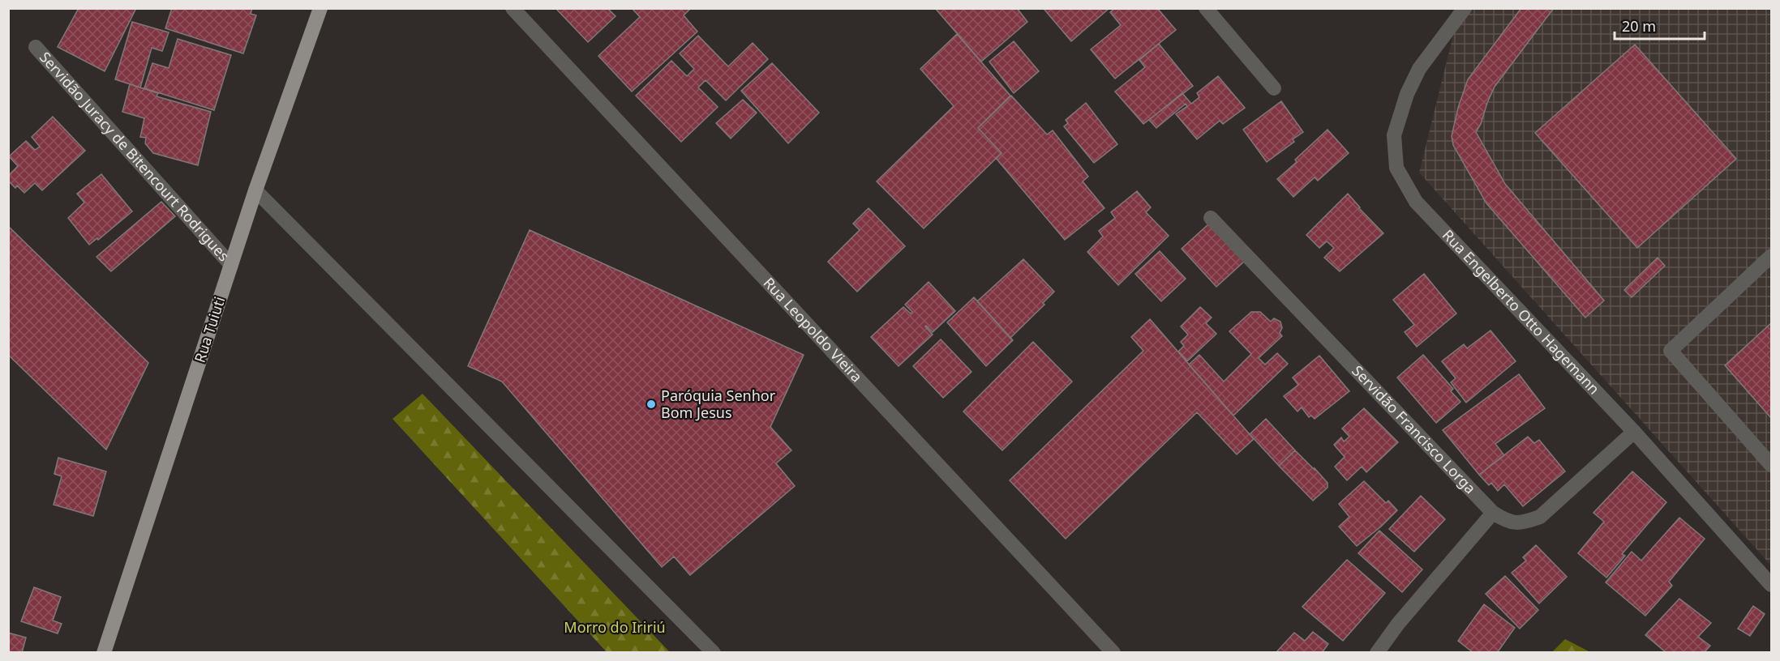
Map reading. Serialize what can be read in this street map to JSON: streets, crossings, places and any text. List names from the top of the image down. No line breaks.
{"streets":{"main road":["Rua Tuiuti"],"street":["Servidão Juracy de Bitencourt Rodrigues","Rua Engelberto Otto Hagemann","Rua Leopoldo Vieira","Servidão Francisco Lorga"]},"crossings":[["Servidão Juracy de Bitencourt Rodrigues","Rua Tuiuti"],["Rua Engelberto Otto Hagemann","Servidão Francisco Lorga"]],"parks":["Morro do Iririú"],"places":["Paróquia Senhor Bom Jesus"],"scale_bar":"20 m"}
